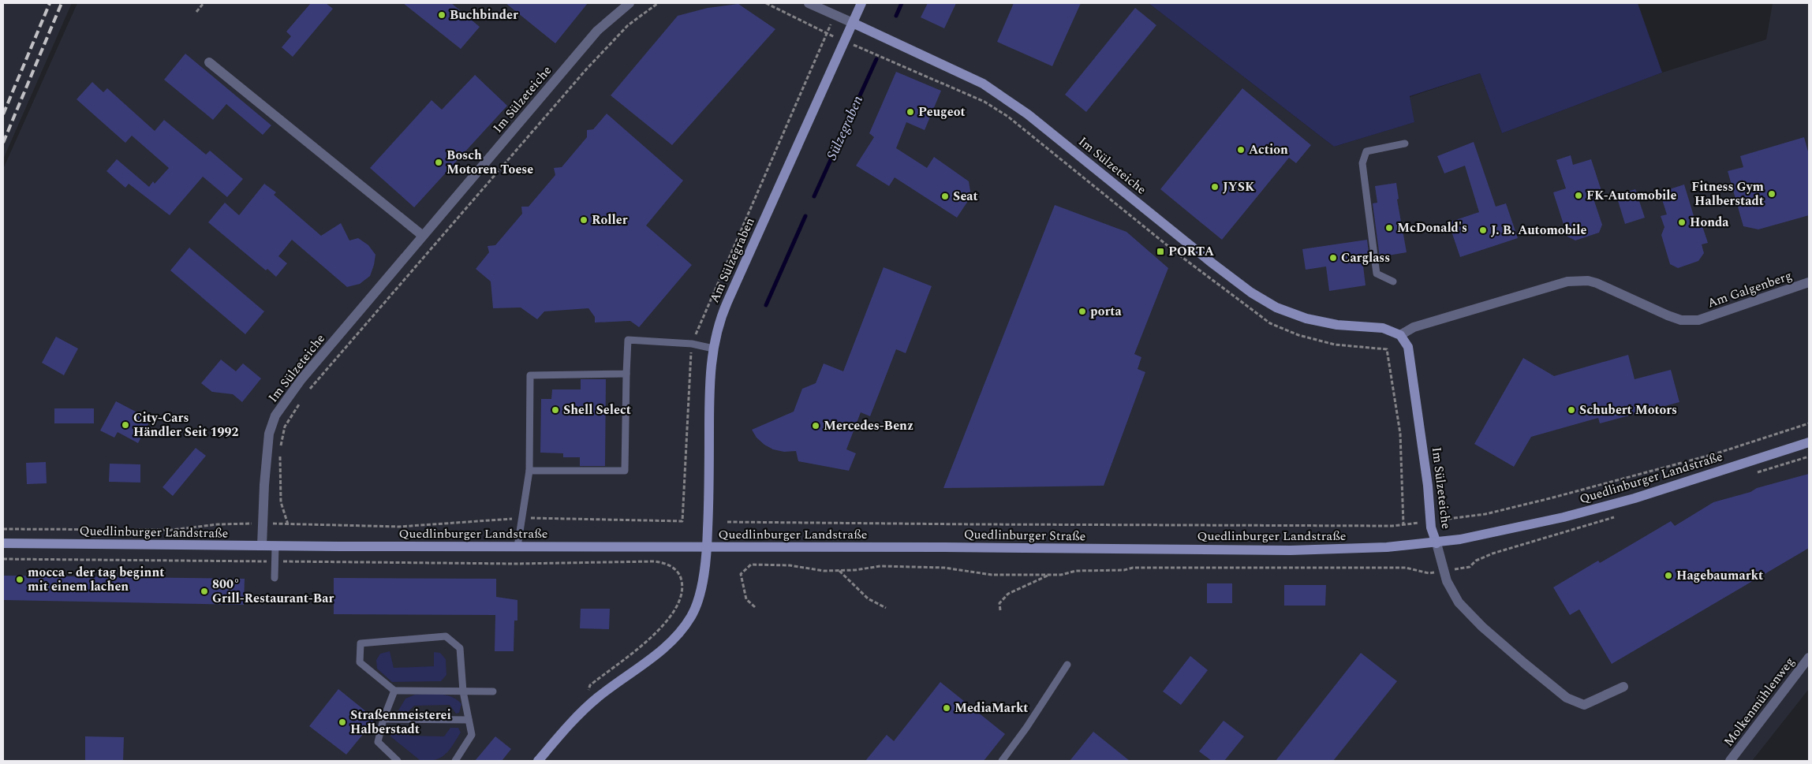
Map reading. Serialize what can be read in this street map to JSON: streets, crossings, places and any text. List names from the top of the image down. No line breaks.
{"streets":{"main road":["Im Sülzeteiche","Am Sülzegraben","Quedlinburger Landstraße","Quedlinburger Straße"],"street":["Am Galgenberg","Molkenmühlenweg"]},"crossings":[["Im Sülzeteiche","Am Sülzegraben"],["Im Sülzeteiche","Am Galgenberg"],["Im Sülzeteiche","Quedlinburger Landstraße"],["Am Sülzegraben","Quedlinburger Landstraße"],["Quedlinburger Landstraße","Quedlinburger Straße"]],"water":["Sülzegraben"],"places":{"other":["Buchbinder","Peugeot","Action","Bosch Motoren Toese","JYSK","Fitness Gym Halberstadt","FK-Automobile","Seat","Roller","Honda","McDonald's","J. B. Automobile","Carglass","porta","Shell Select","Schubert Motors","City-Cars Händler Seit 1992","Mercedes-Benz","Hagebaumarkt","mocca - der tag beginnt mit einem lachen","800° Grill-Restaurant-Bar","MediaMarkt","Straßenmeisterei Halberstadt"],"transit":["PORTA"]}}
